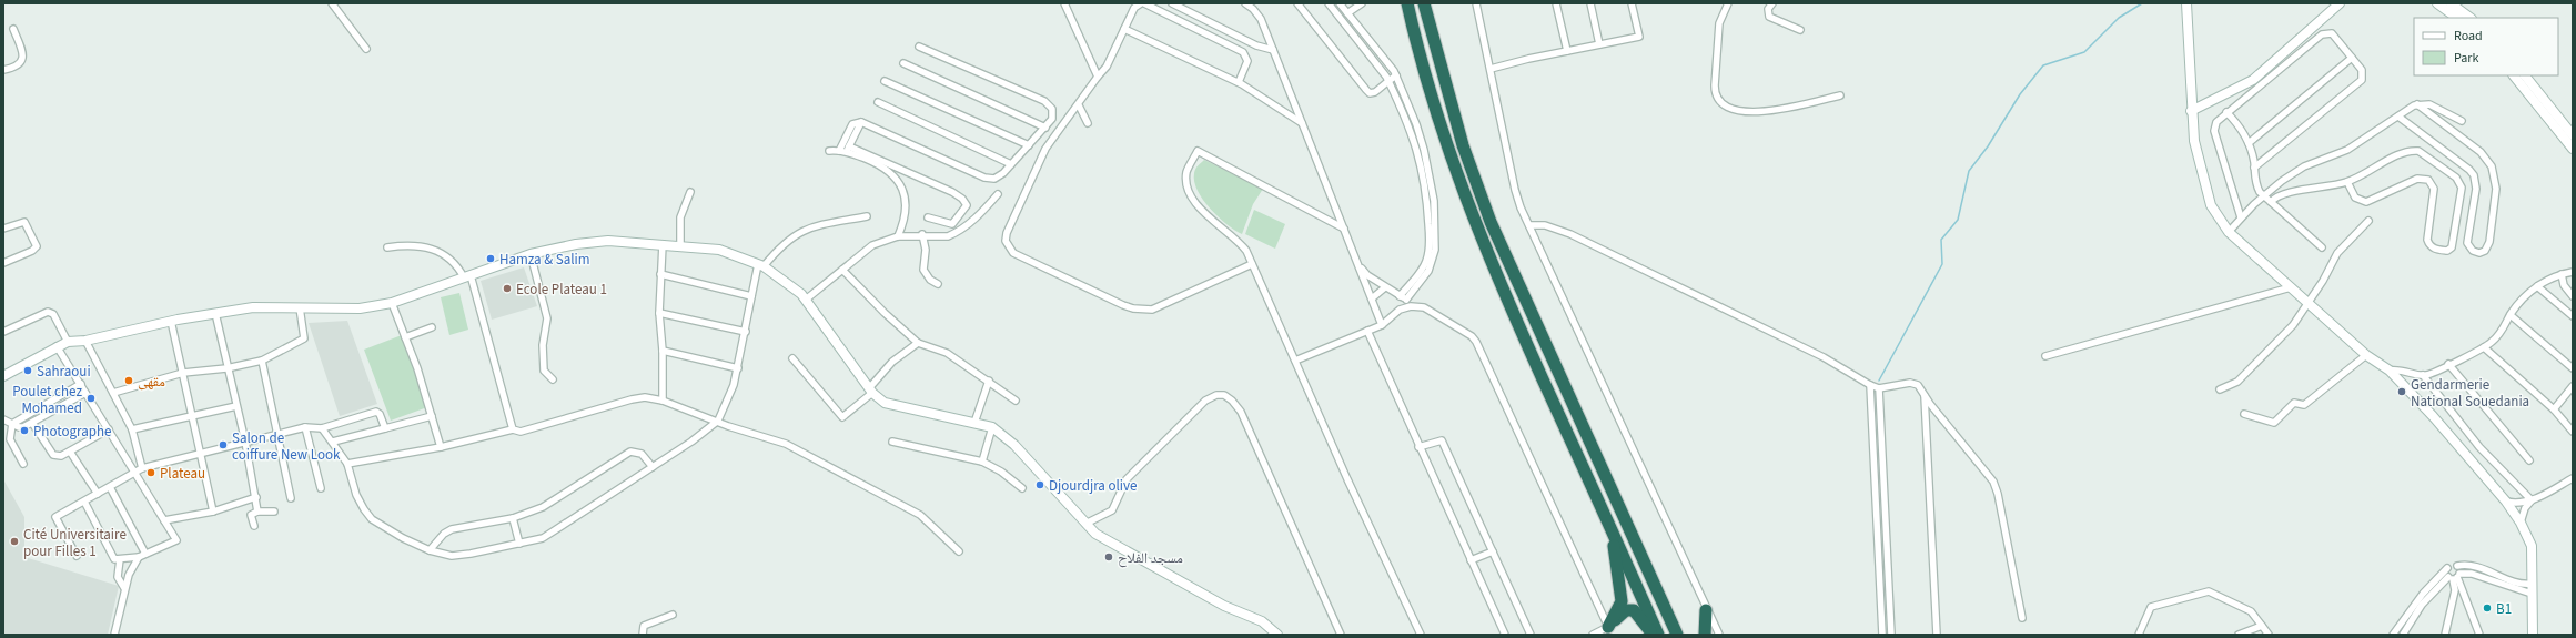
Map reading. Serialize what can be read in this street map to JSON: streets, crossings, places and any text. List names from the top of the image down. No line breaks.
{"places":["Hamza & Salim","Ecole Plateau 1","Sahraoui","مقهى","Gendarmerie National Souedania","Poulet chez Mohamed","Photographe","Salon de coiffure New Look","Plateau","Djourdjra olive","Cité Universitaire pour Filles 1","مسجد الفلاح","B1"],"legend":["Road","Park"]}
